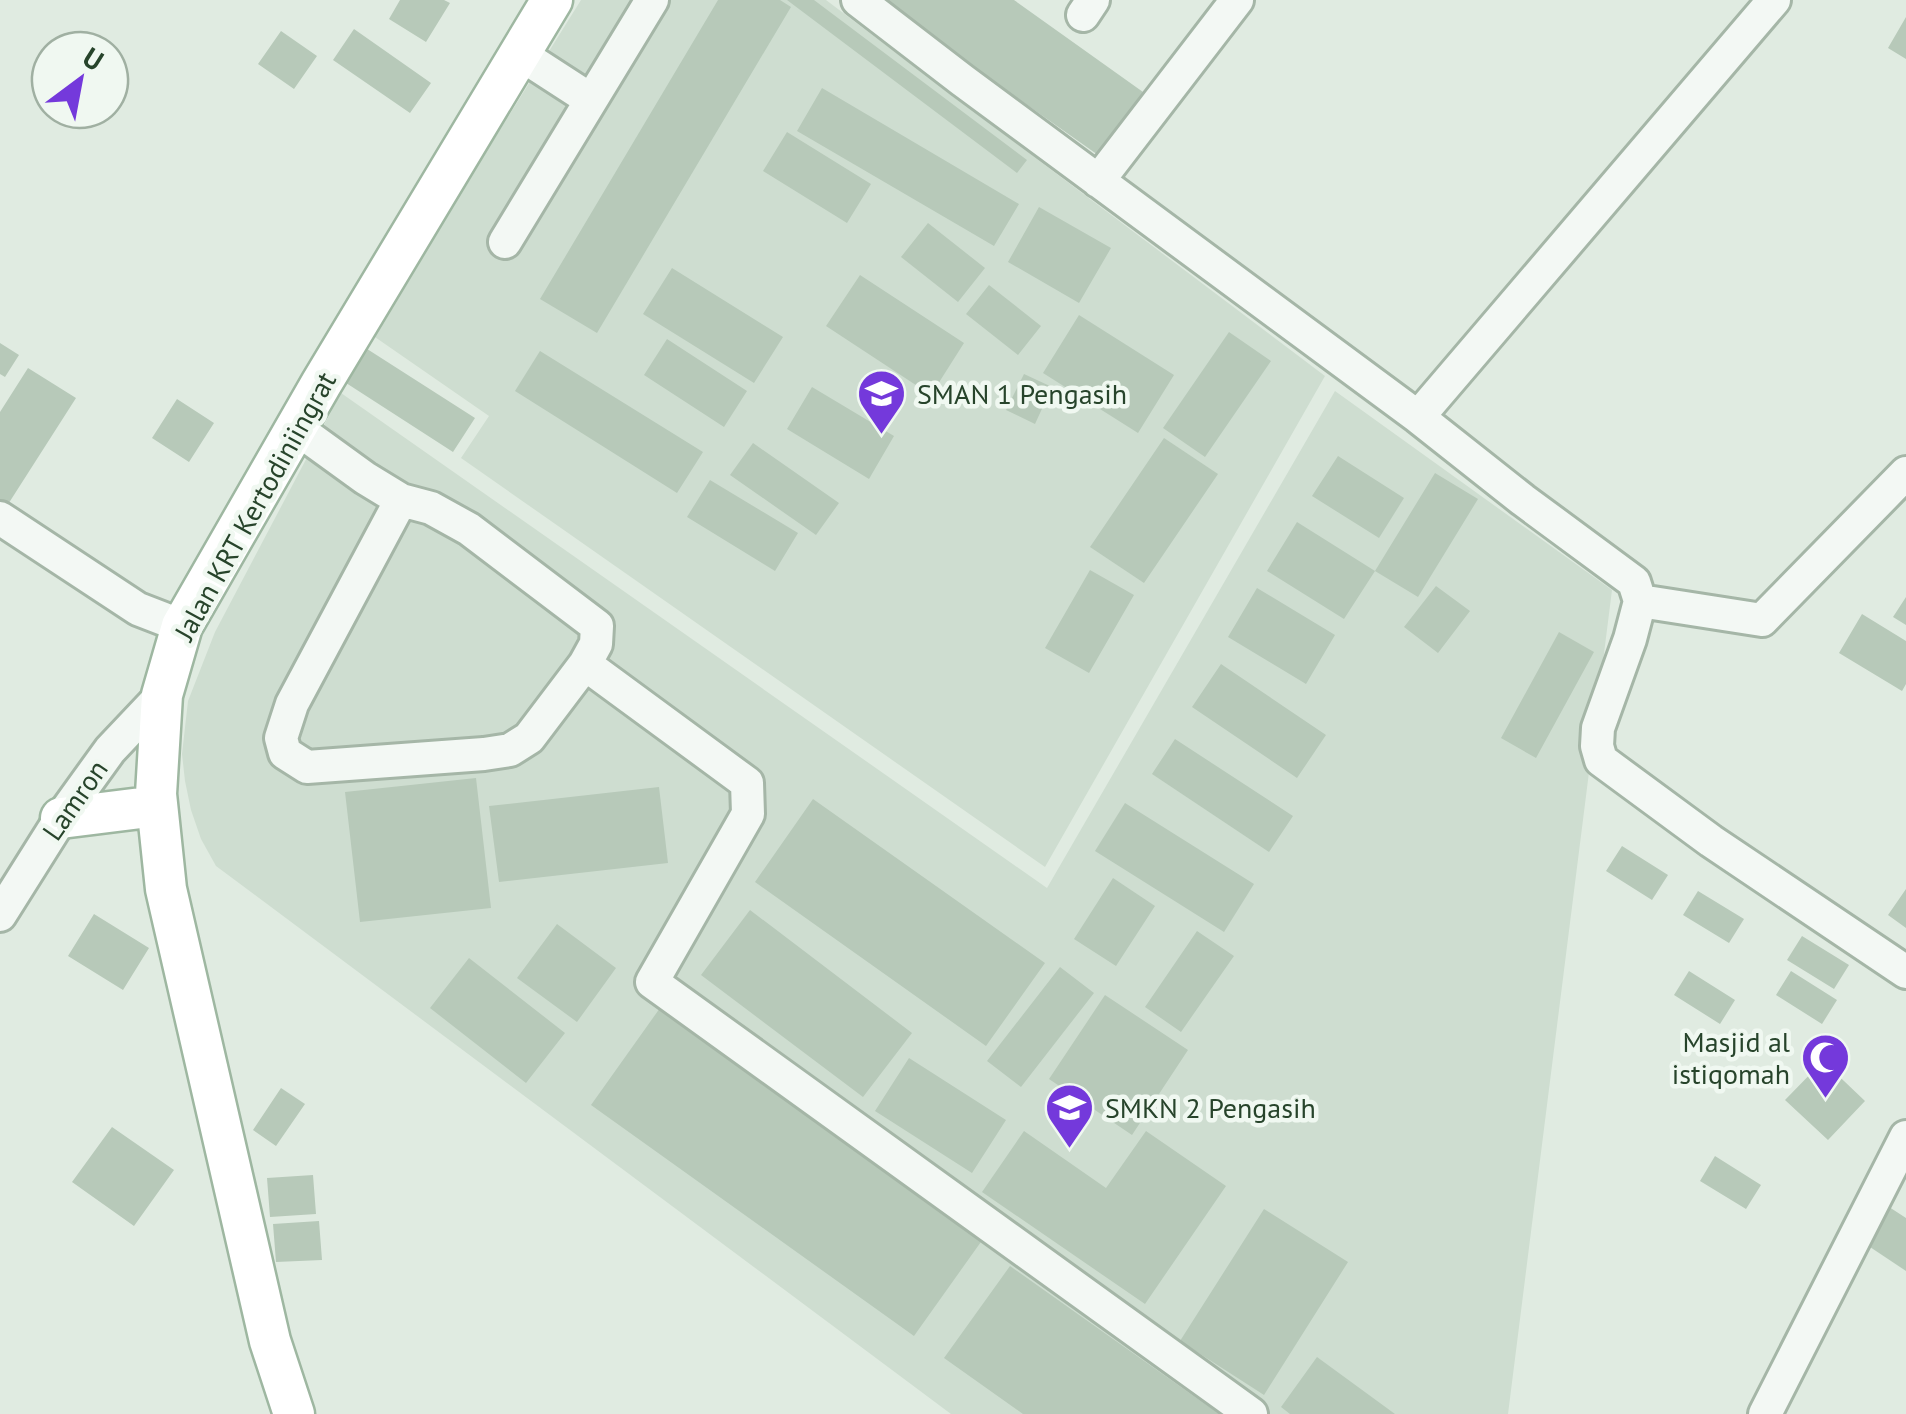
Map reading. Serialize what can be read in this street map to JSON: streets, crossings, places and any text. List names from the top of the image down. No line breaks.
{"streets":{"main road":["Jalan KRT Kertodiniingrat"],"street":["Lamron"]},"crossings":[["Jalan KRT Kertodiniingrat","Lamron"]],"places":{"school or university":["SMAN 1 Pengasih","SMKN 2 Pengasih"],"mosque":["Masjid al istiqomah"]},"north":"top right"}
